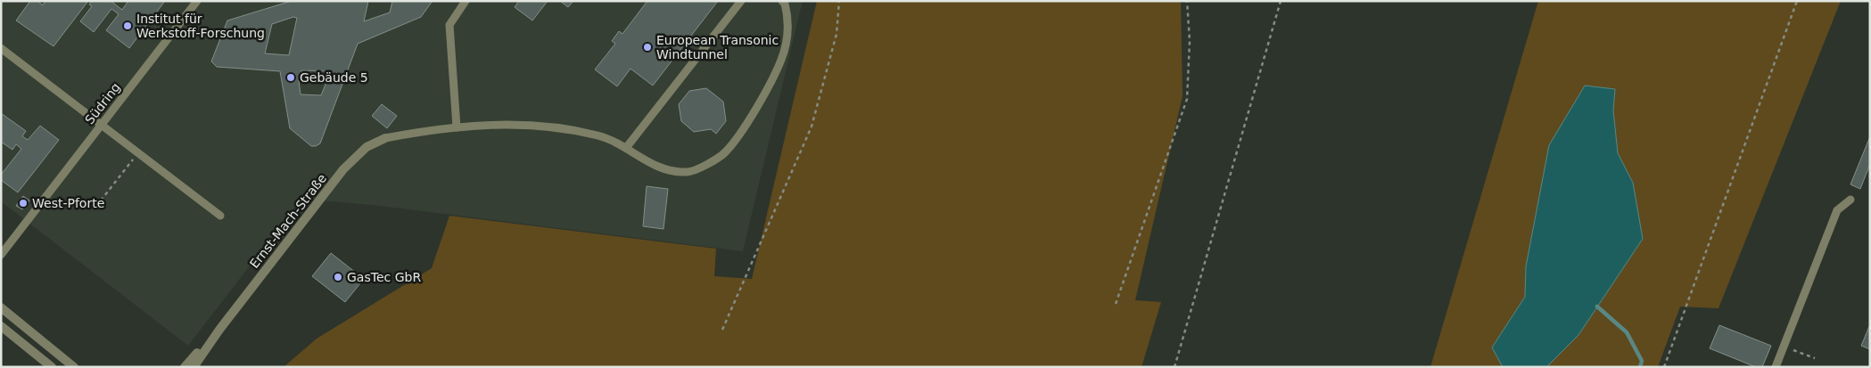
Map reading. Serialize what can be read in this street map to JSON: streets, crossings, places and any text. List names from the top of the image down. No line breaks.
{"streets":{"street":["Ernst-Mach-Straße"],"lane":["Südring"]},"places":["Institut für Werkstoff-Forschung","European Transonic Windtunnel","Gebäude 5","West-Pforte","GasTec GbR"]}
